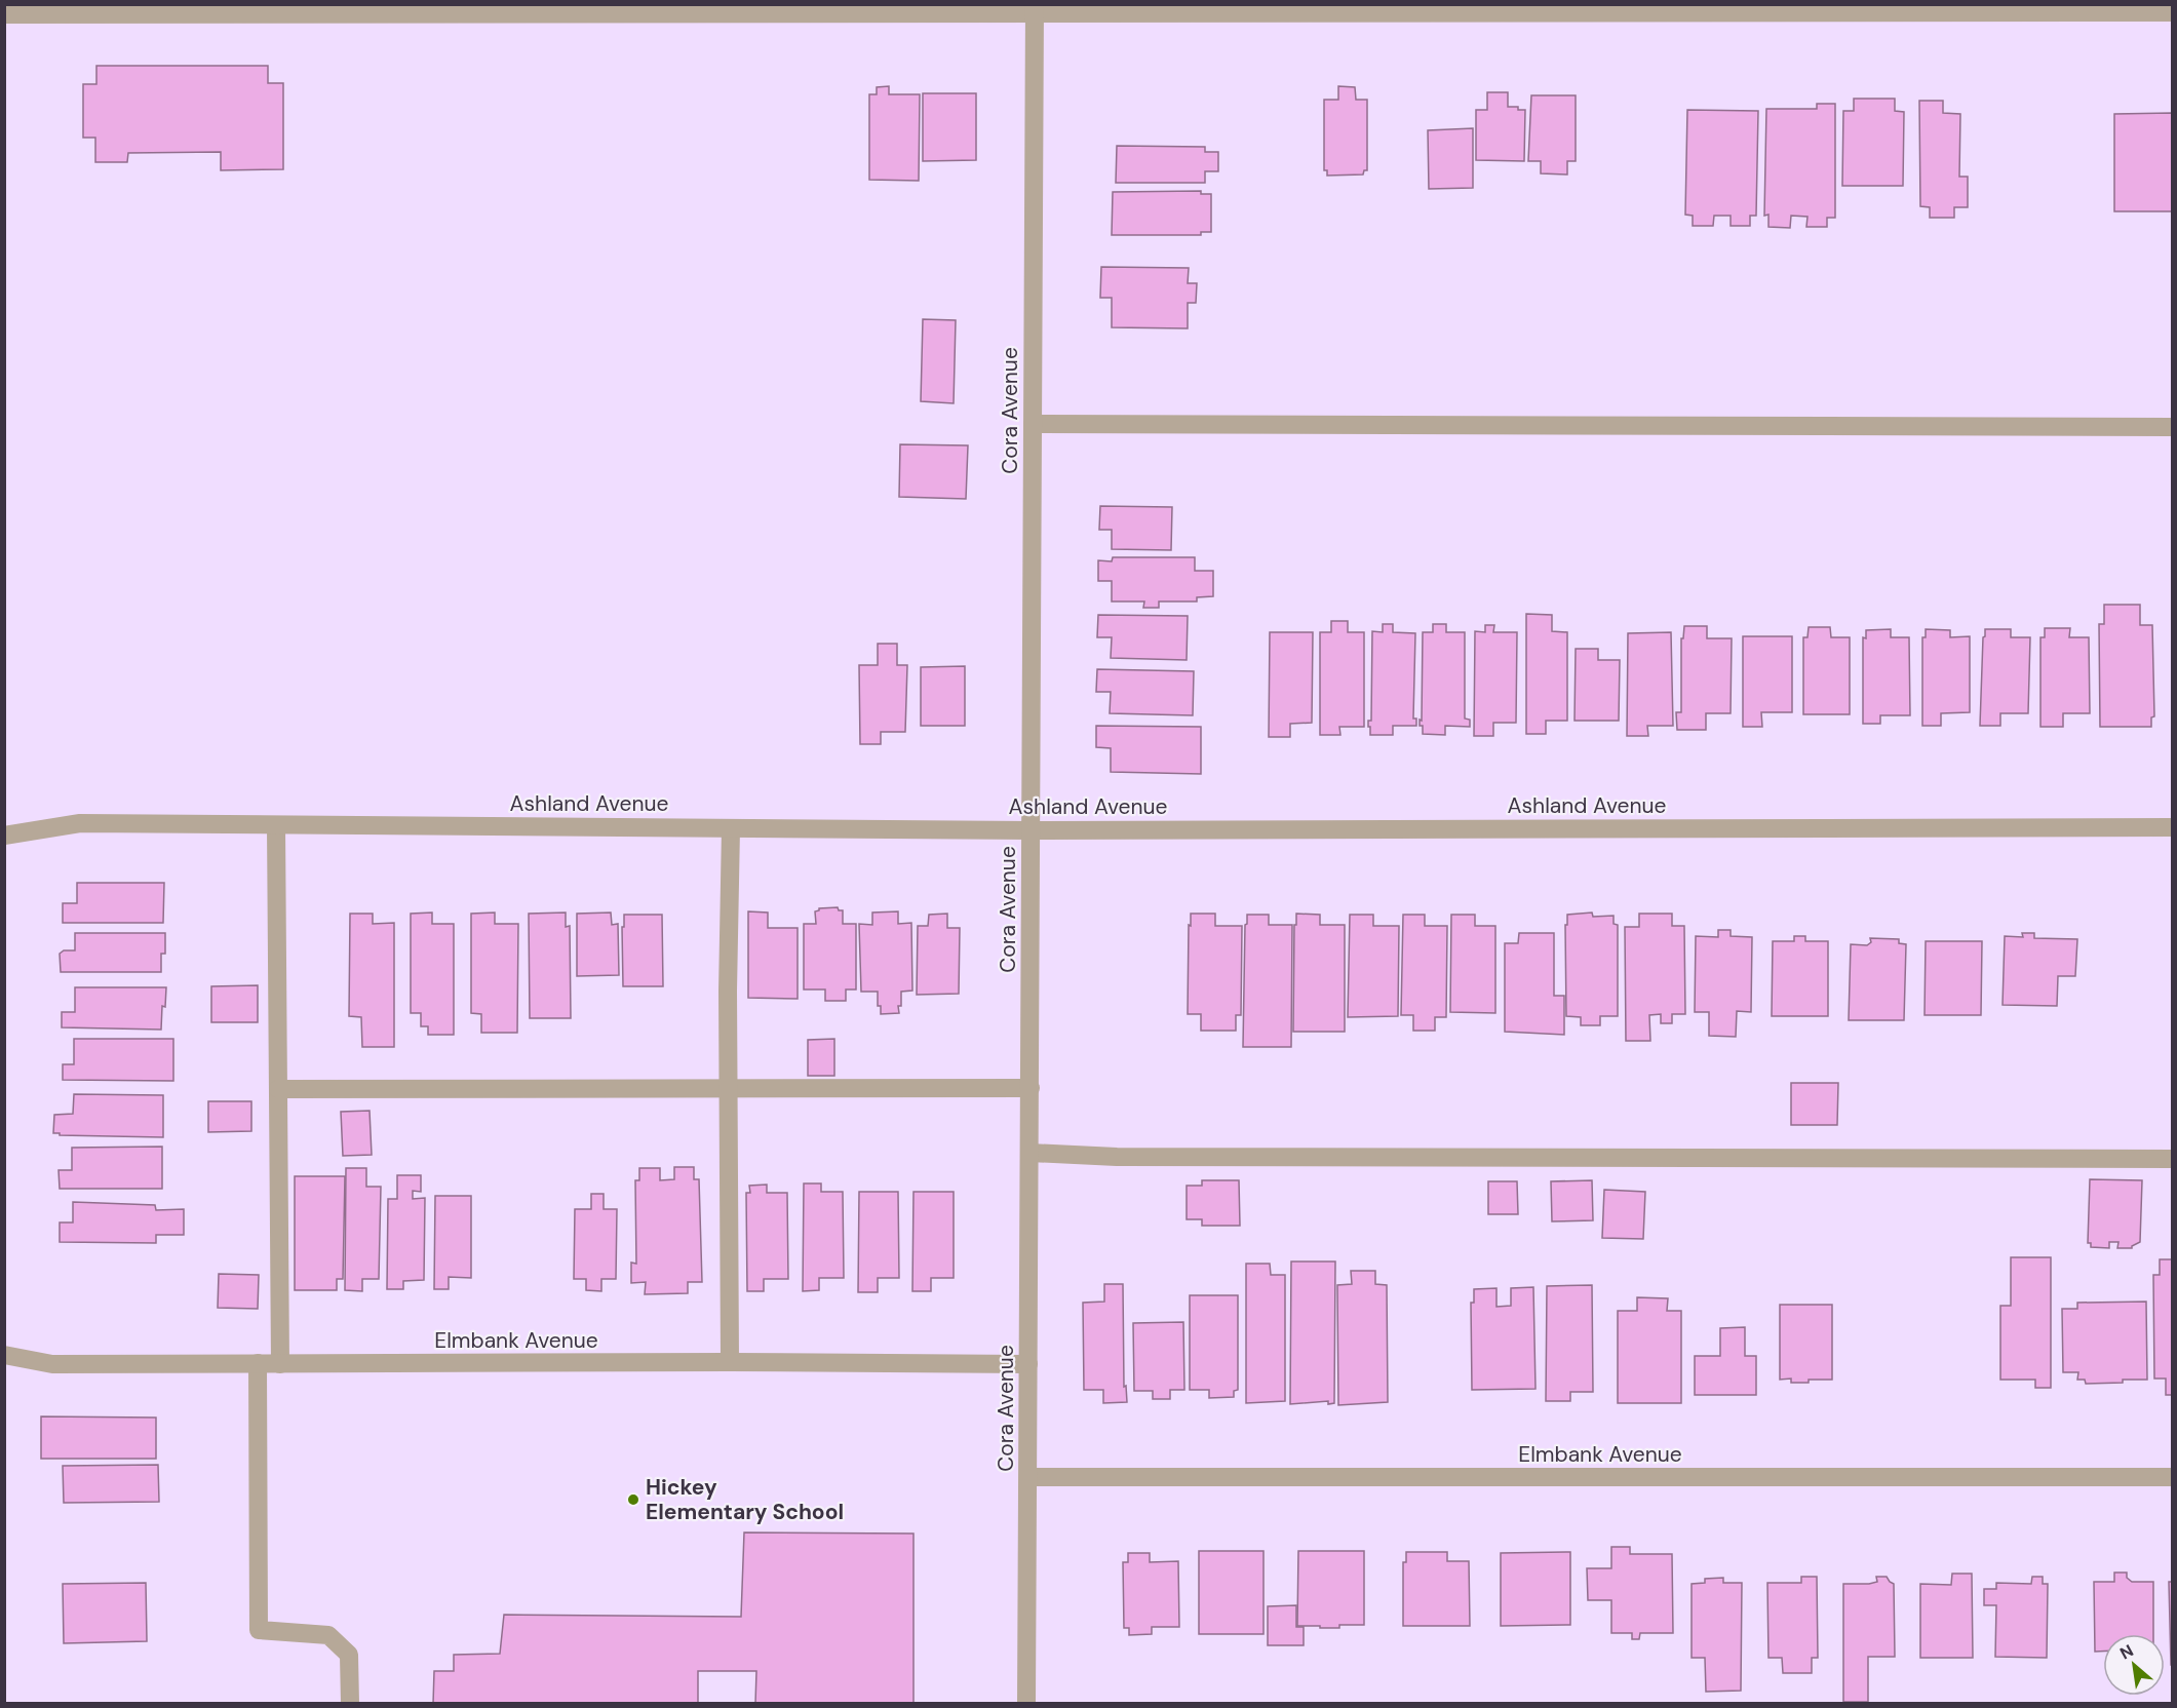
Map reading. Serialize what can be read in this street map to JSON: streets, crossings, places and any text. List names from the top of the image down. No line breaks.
{"streets":{"street":["Cora Avenue","Ashland Avenue","Elmbank Avenue"]},"crossings":[["Cora Avenue","Ashland Avenue"],["Cora Avenue","Elmbank Avenue"]],"places":["Hickey Elementary School"],"north":"top left"}
